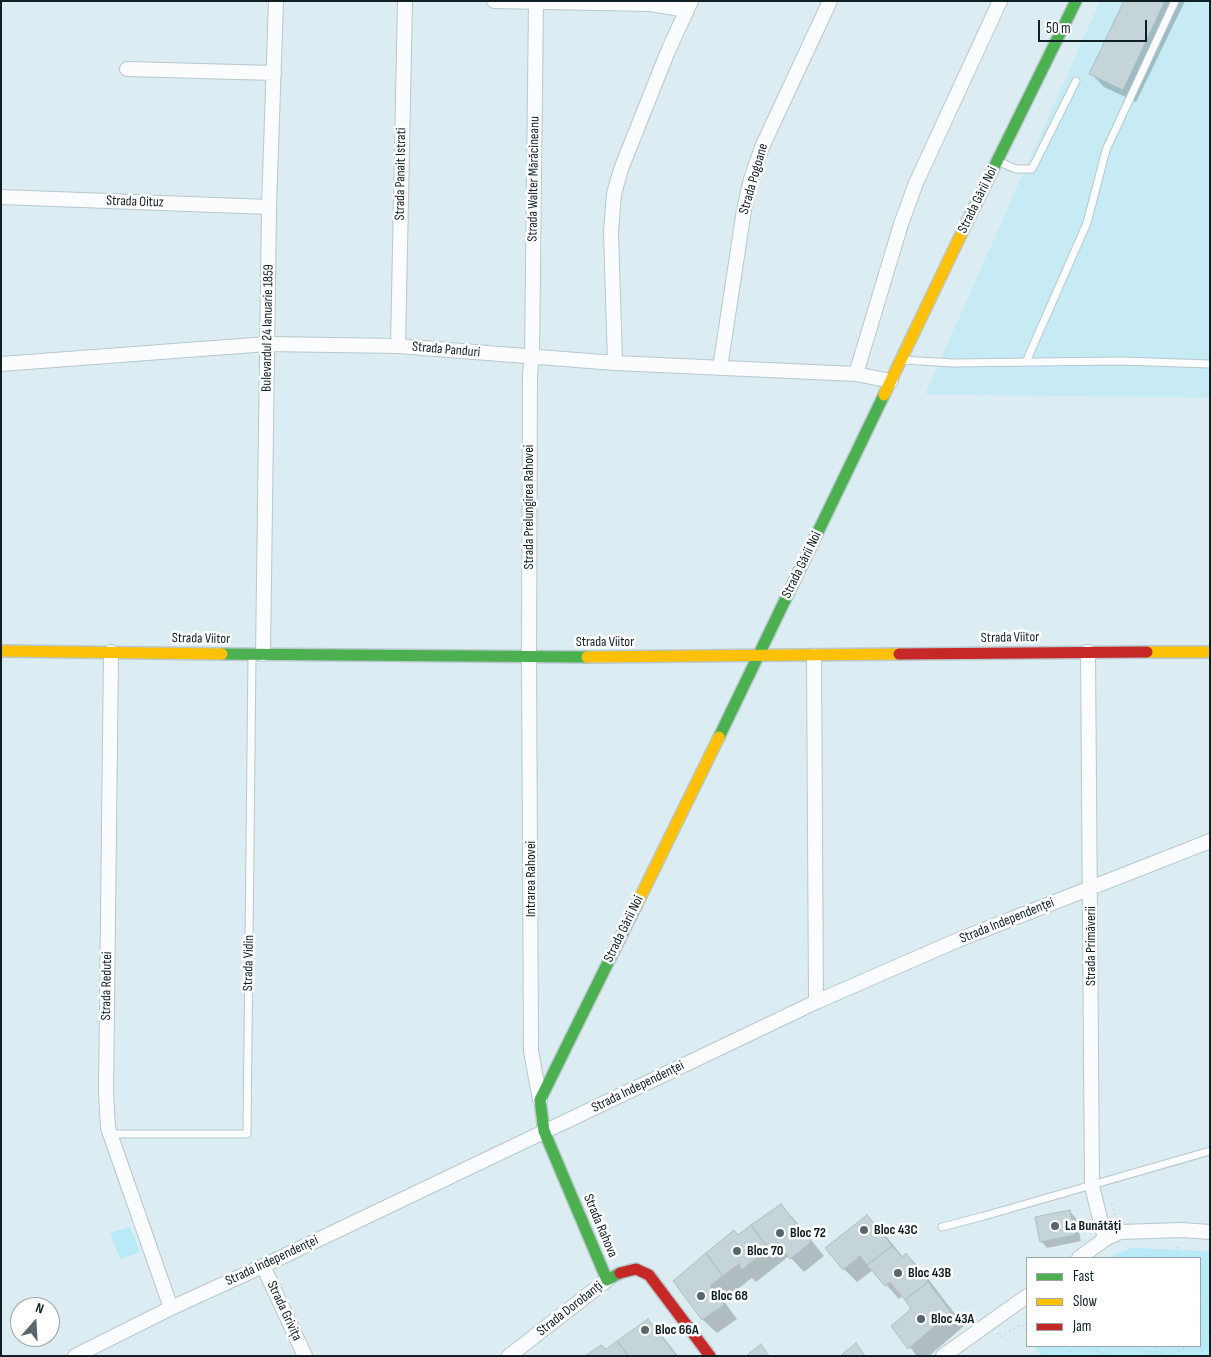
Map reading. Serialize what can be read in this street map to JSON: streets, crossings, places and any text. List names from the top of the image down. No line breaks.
{"streets":{"street":["Strada Panait Istrati","Strada Walter Mărăcineanu","Strada Pogoane","Strada Gării Noi","Strada Oituz","Bulevardul 24 Ianuarie 1859","Strada Panduri","Strada Prelungirea Rahovei","Strada Viitor","Intrarea Rahovei","Strada Independenței","Strada Primăverii","Strada Redutei","Strada Rahova","Strada Dorobanți","Strada Grivița"],"lane":["Strada Vidin"]},"crossings":[["Strada Panait Istrati","Strada Panduri"],["Strada Walter Mărăcineanu","Strada Panduri"],["Strada Walter Mărăcineanu","Strada Prelungirea Rahovei"],["Strada Pogoane","Strada Panduri"],["Strada Gării Noi","Strada Panduri"],["Strada Gării Noi","Strada Viitor"],["Strada Gării Noi","Intrarea Rahovei"],["Strada Oituz","Bulevardul 24 Ianuarie 1859"],["Bulevardul 24 Ianuarie 1859","Strada Panduri"],["Bulevardul 24 Ianuarie 1859","Strada Viitor"],["Bulevardul 24 Ianuarie 1859","Strada Vidin"],["Strada Panduri","Strada Prelungirea Rahovei"],["Strada Prelungirea Rahovei","Strada Viitor"],["Strada Prelungirea Rahovei","Intrarea Rahovei"],["Strada Viitor","Intrarea Rahovei"],["Strada Viitor","Strada Primăverii"],["Strada Viitor","Strada Vidin"],["Strada Viitor","Strada Redutei"],["Strada Independenței","Strada Primăverii"],["Strada Independenței","Strada Redutei"],["Strada Independenței","Strada Rahova"],["Strada Independenței","Strada Grivița"],["Strada Vidin","Strada Redutei"],["Strada Rahova","Strada Dorobanți"]],"places":["La Bunătăți","Bloc 43C","Bloc 72","Bloc 70","Bloc 43B","Bloc 68","Bloc 43A","Bloc 66A"],"legend":["Fast","Slow","Jam"],"scale_bar":"50 m","north":"top"}
